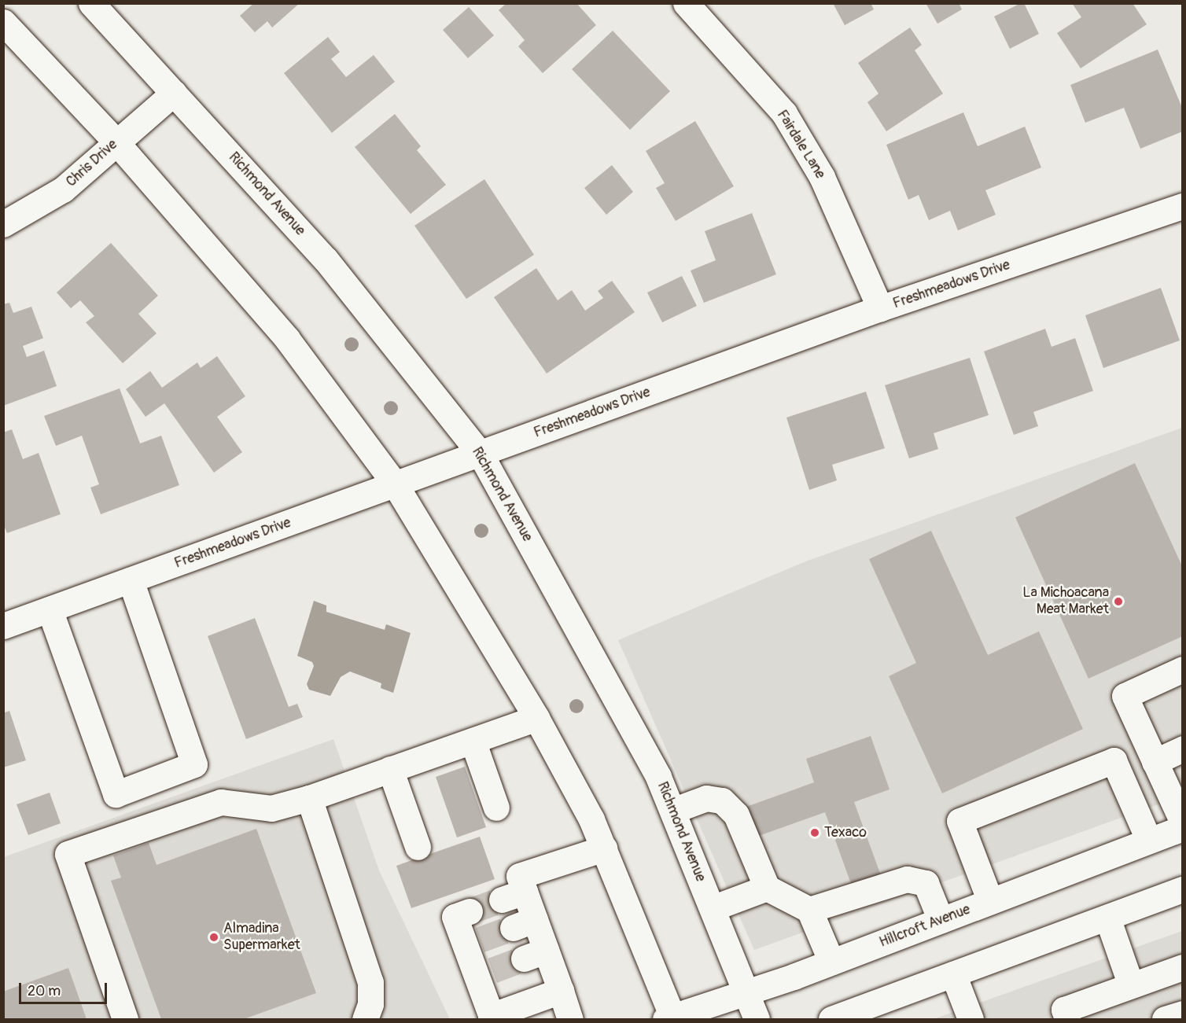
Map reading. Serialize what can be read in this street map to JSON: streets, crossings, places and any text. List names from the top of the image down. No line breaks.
{"streets":{"main road":["Fairdale Lane","Chris Drive","Richmond Avenue","Freshmeadows Drive","Hillcroft Avenue"]},"crossings":[["Fairdale Lane","Freshmeadows Drive"],["Chris Drive","Richmond Avenue"],["Richmond Avenue","Freshmeadows Drive"],["Richmond Avenue","Hillcroft Avenue"]],"places":["La Michoacana Meat Market","Texaco","Almadina Supermarket"],"scale_bar":"20 m"}
